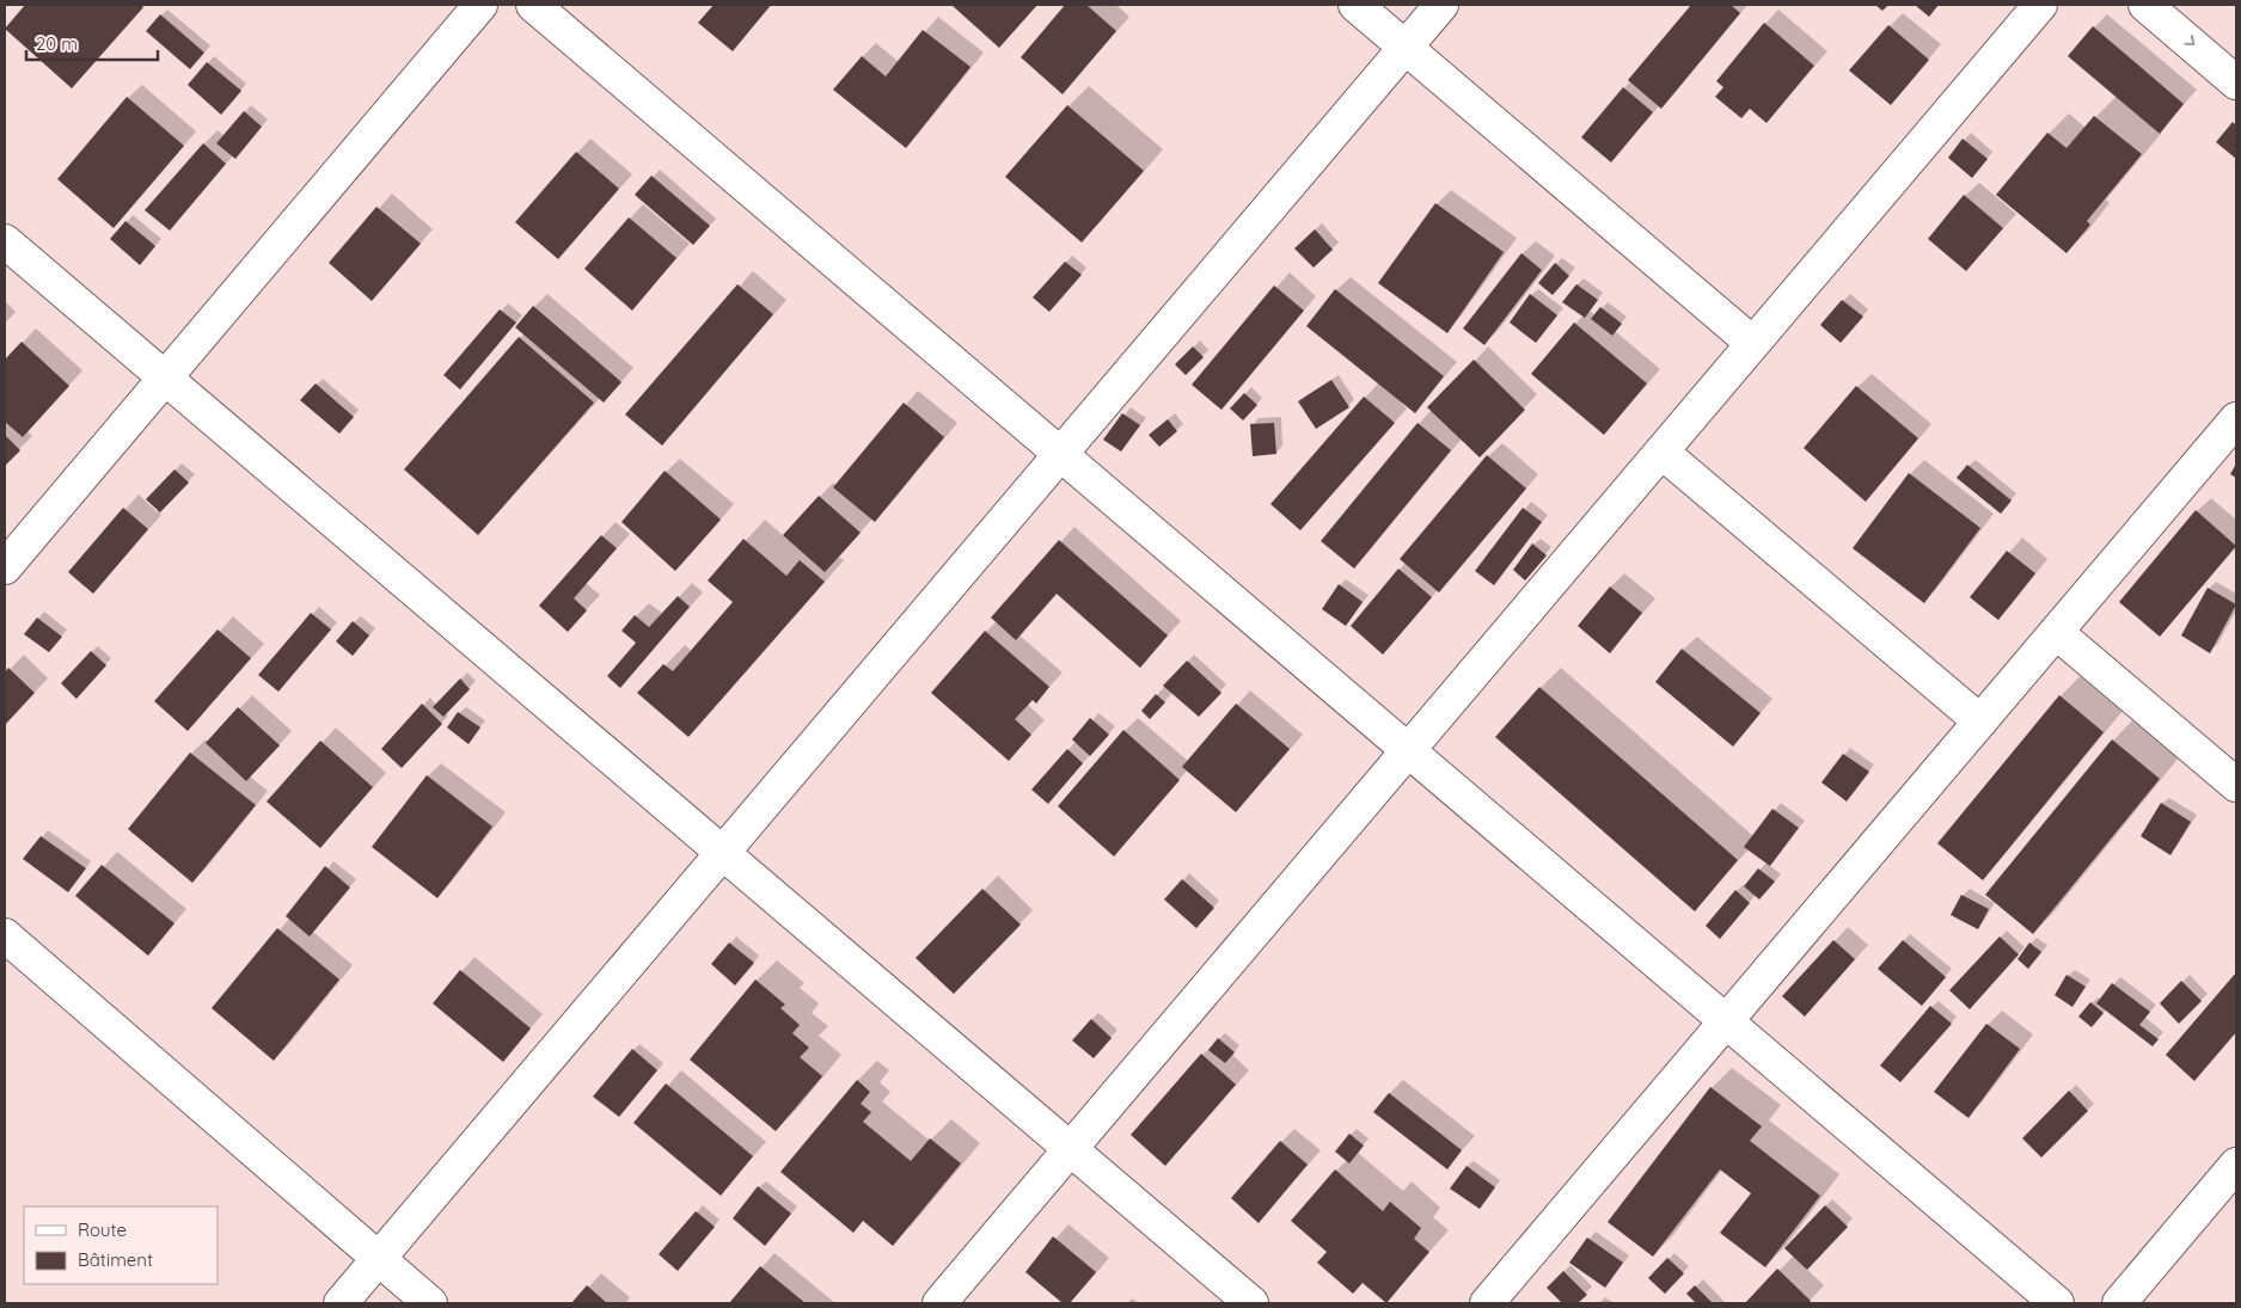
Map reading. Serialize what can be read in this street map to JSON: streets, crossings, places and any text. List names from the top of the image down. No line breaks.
{"legend":["Route","Bâtiment"],"scale_bar":"20 m"}
